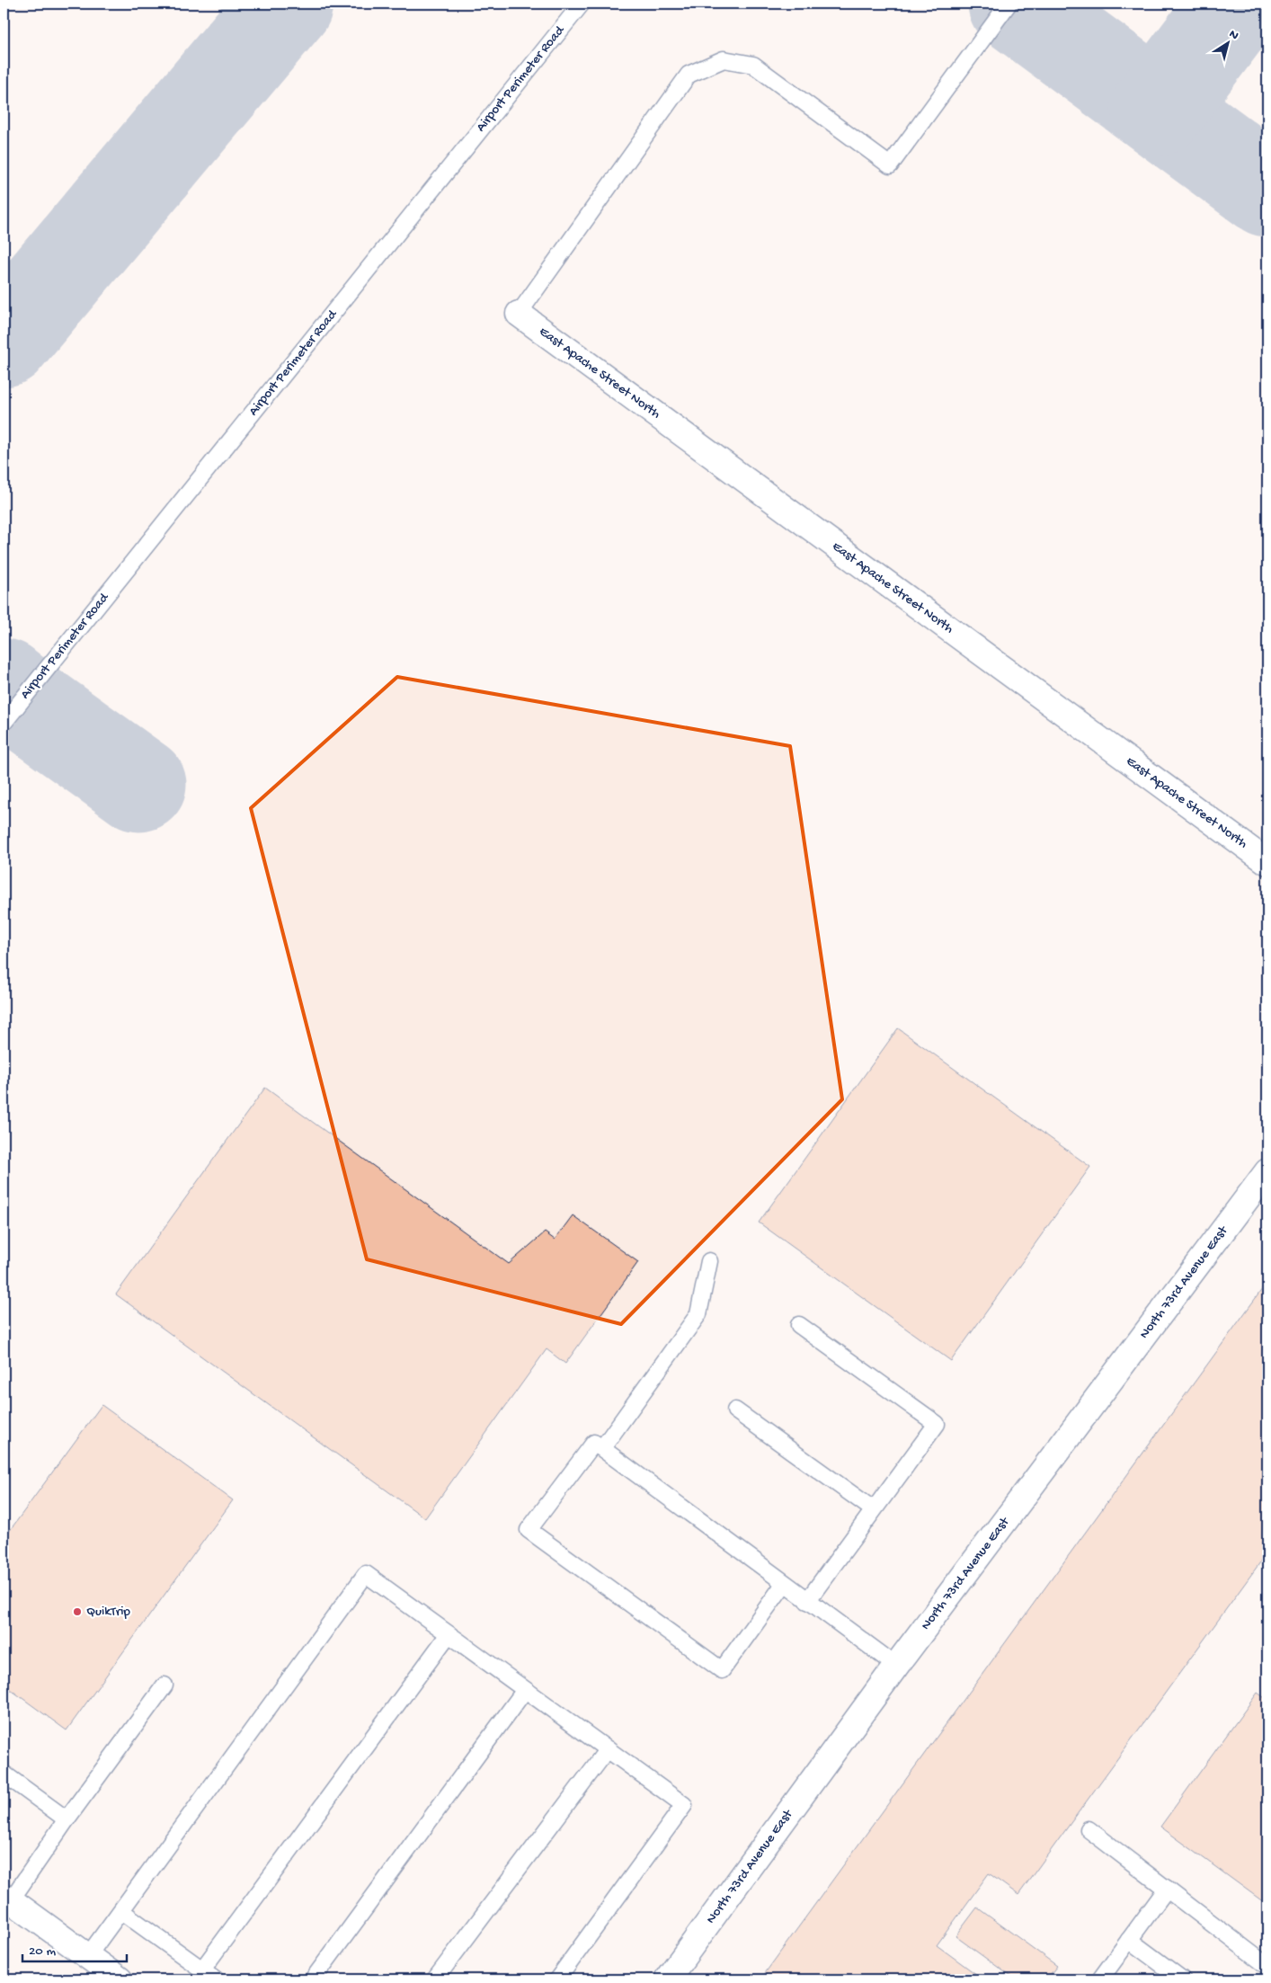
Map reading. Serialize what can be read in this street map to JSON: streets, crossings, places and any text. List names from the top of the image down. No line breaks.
{"streets":{"street":["East Apache Street North","North 73rd Avenue East"],"lane":["Airport Perimeter Road"]},"places":["QuikTrip"],"scale_bar":"20 m","north":"top right"}
